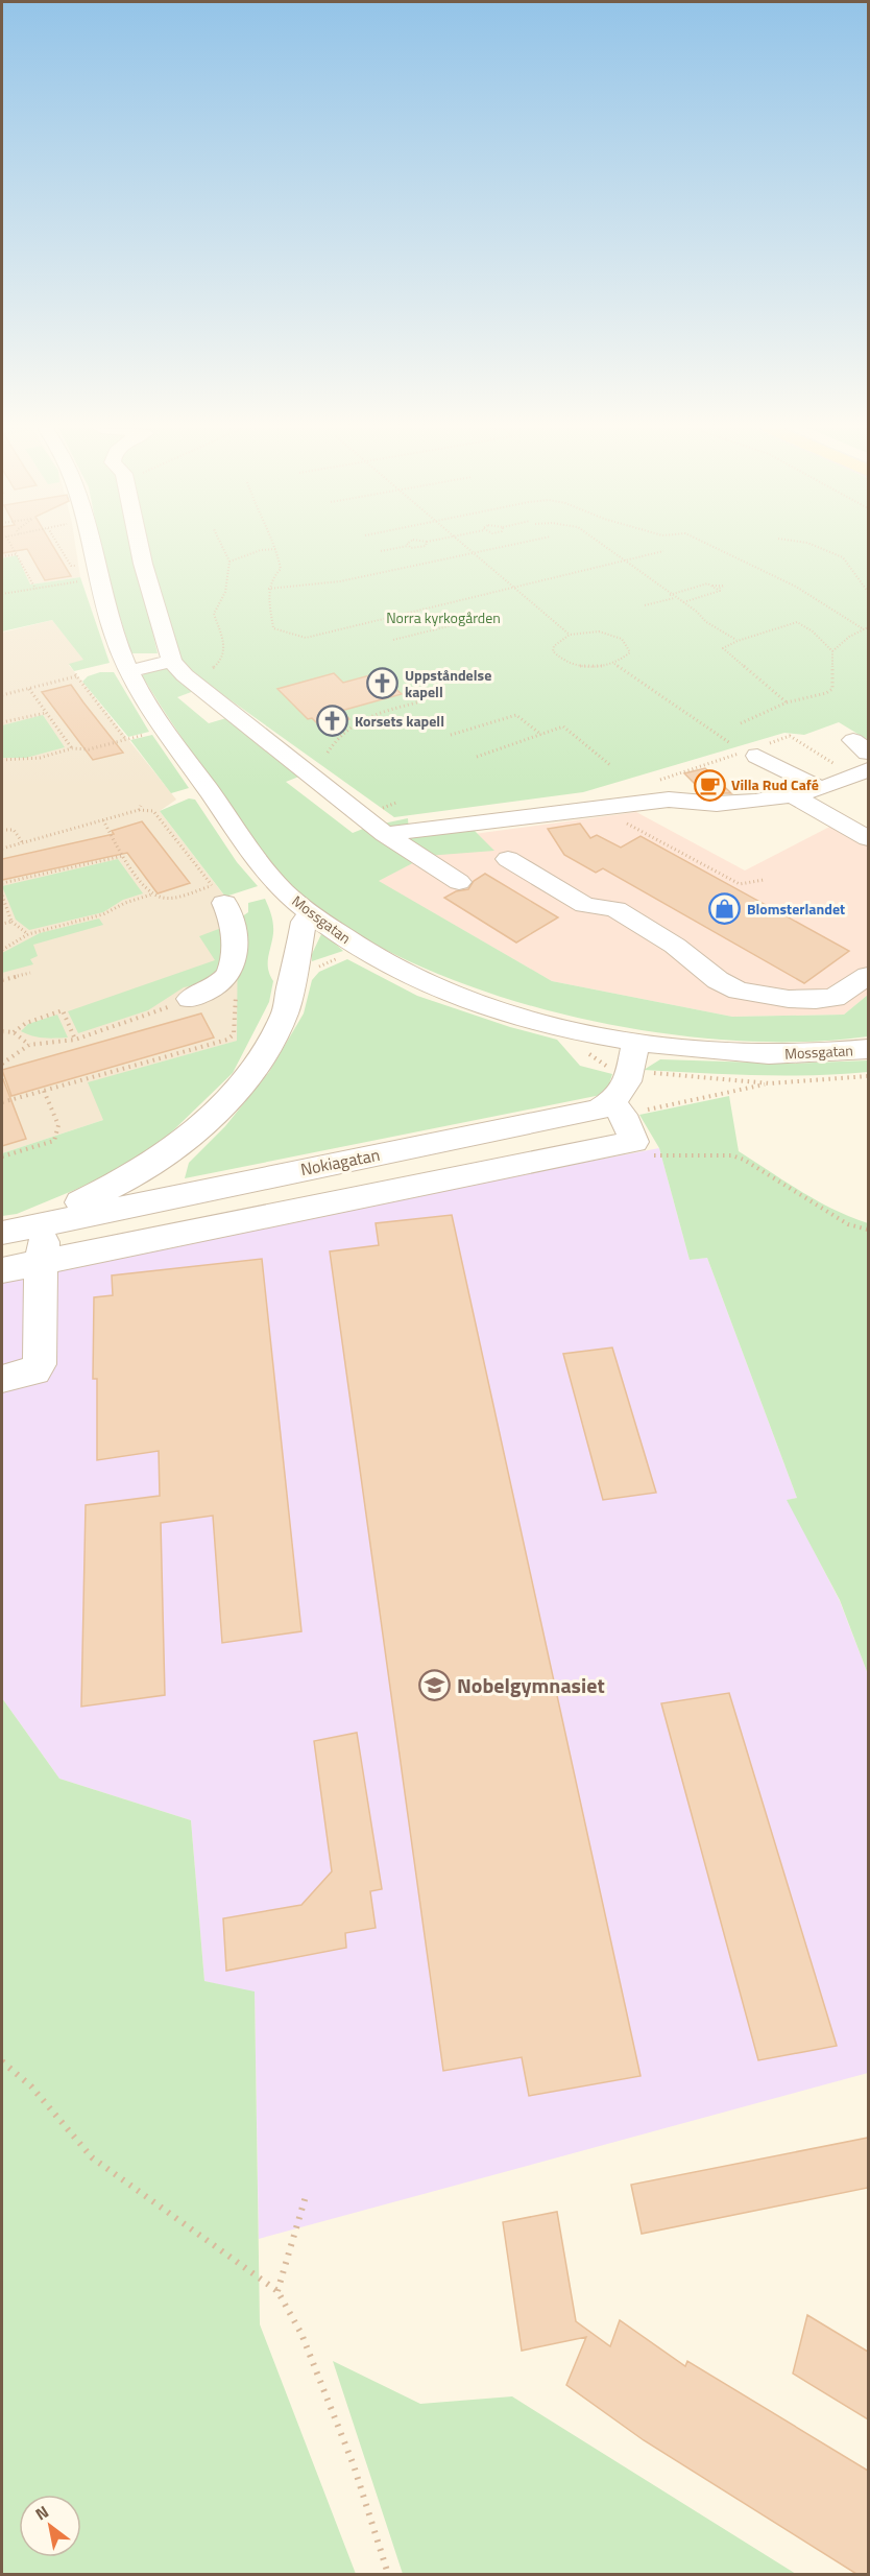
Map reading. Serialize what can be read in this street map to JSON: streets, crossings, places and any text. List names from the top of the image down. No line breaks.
{"streets":{"street":["Mossgatan","Nokiagatan"]},"parks":["Norra kyrkogården"],"places":{"church":["Uppståndelse kapell","Korsets kapell"],"cafe":["Villa Rud Café"],"shop":["Blomsterlandet"],"school or university":["Nobelgymnasiet"]},"north":"top left"}
